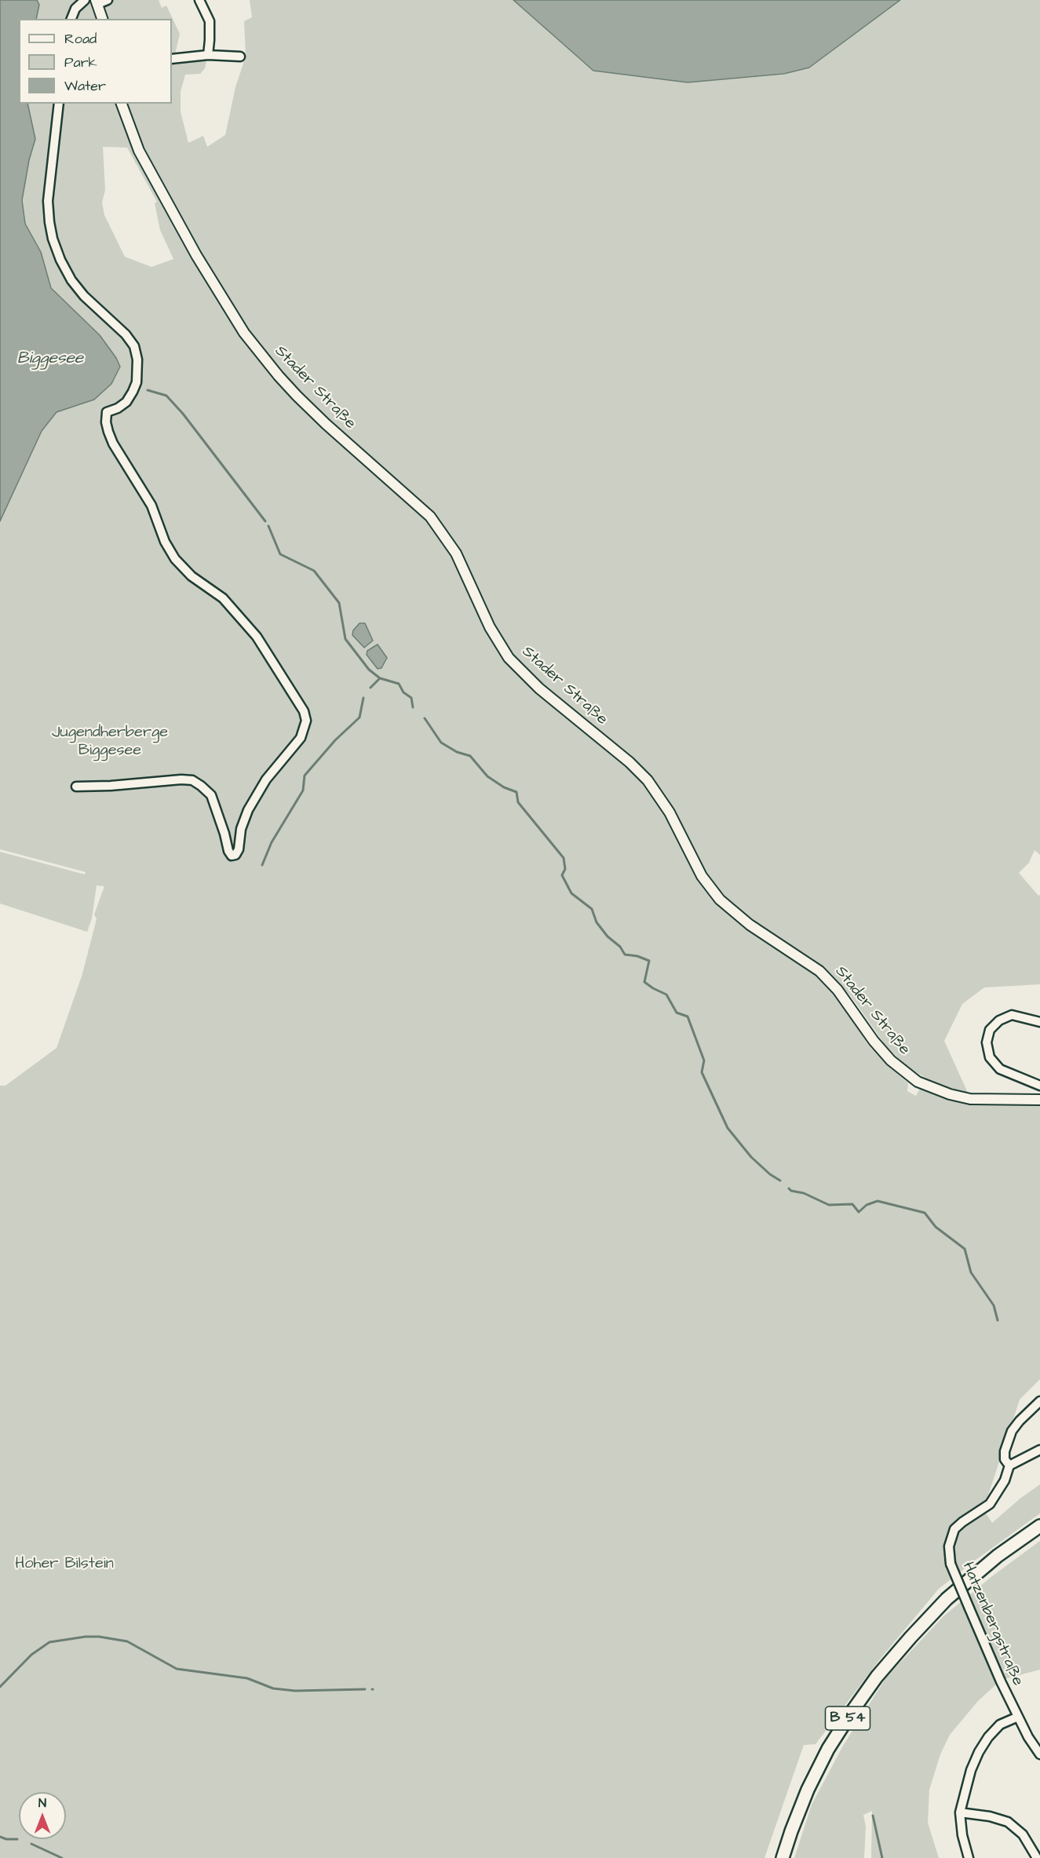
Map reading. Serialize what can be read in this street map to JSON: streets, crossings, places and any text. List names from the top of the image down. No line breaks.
{"streets":{"main road":["B 54"],"street":["Stader Straße","Hatzenbergstraße"]},"water":["Biggesee"],"parks":["Jugendherberge Biggesee","Hoher Bilstein"],"legend":["Road","Park","Water"],"north":"top"}
